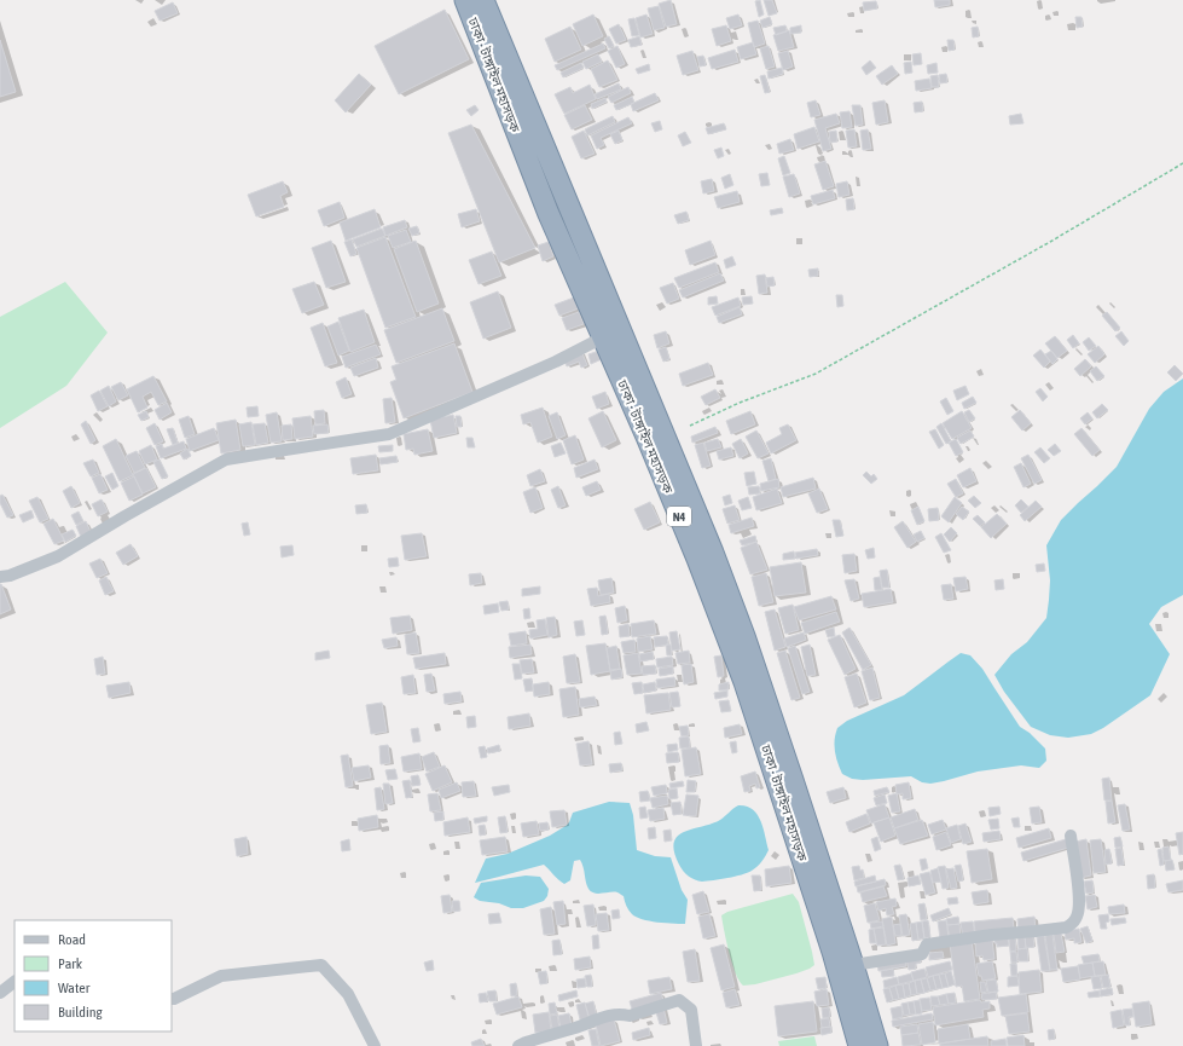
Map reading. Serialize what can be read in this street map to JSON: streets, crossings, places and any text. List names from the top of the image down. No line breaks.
{"streets":{"highway":["ঢাকা - টাঙ্গাইল মহাসড়ক","N4"]},"legend":["Road","Park","Water","Building"]}
